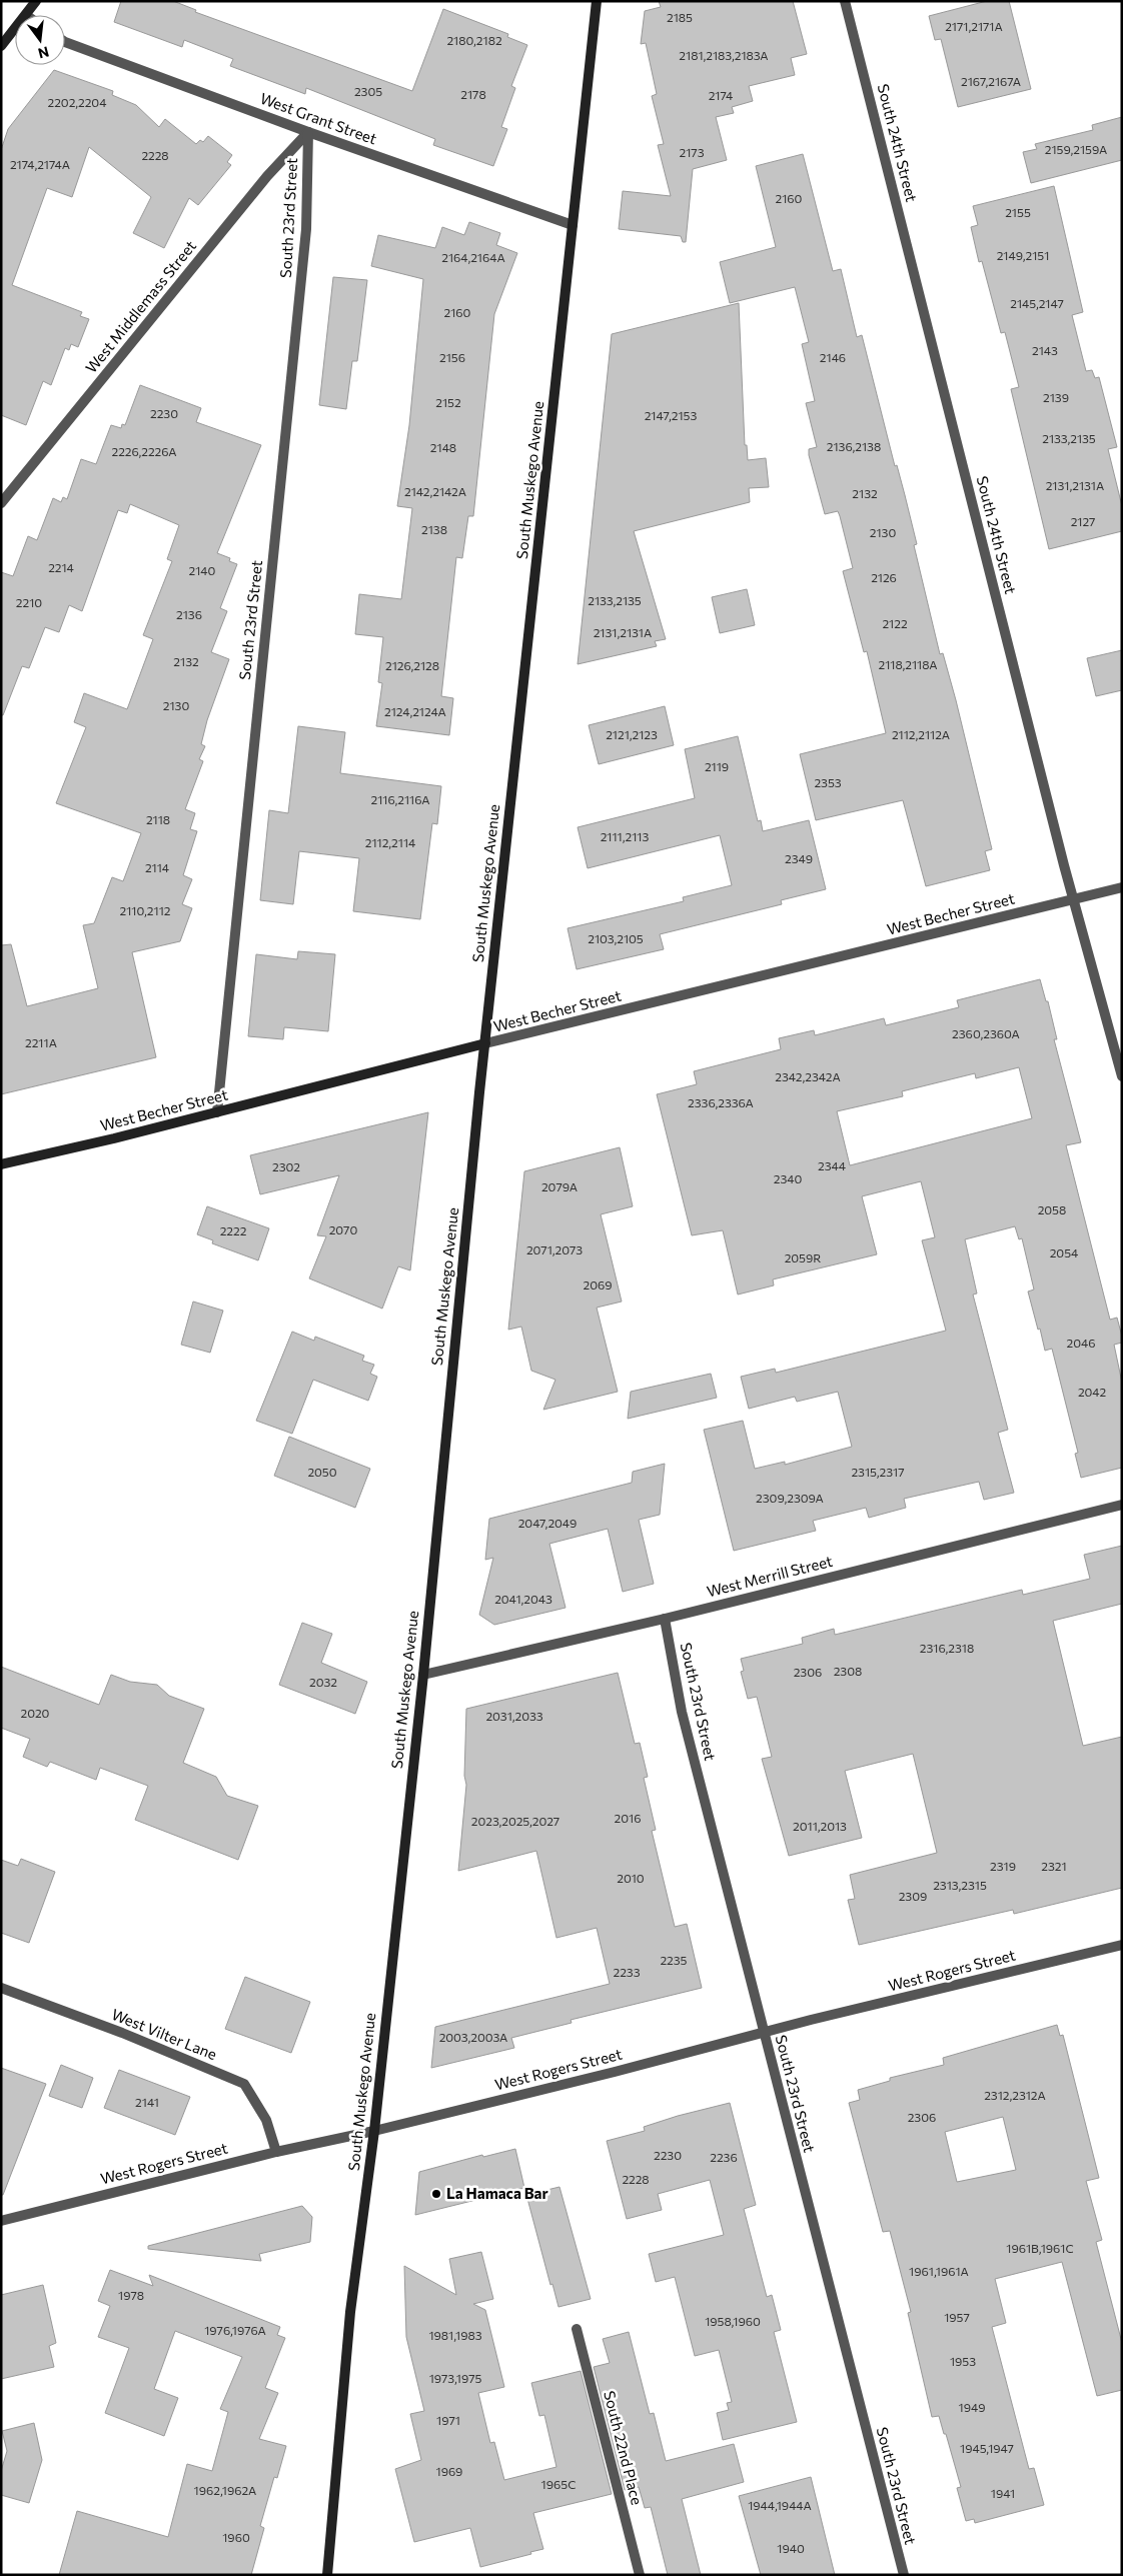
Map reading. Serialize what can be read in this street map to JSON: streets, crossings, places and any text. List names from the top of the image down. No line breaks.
{"streets":{"street":["West Grant Street","South 24th Street","South 23rd Street","West Middlemass Street","South Muskego Avenue","West Becher Street","West Merrill Street","West Rogers Street","West Vilter Lane","South 22nd Place"]},"crossings":[["West Grant Street","South 23rd Street"],["West Grant Street","West Middlemass Street"],["West Grant Street","South Muskego Avenue"],["South 24th Street","West Becher Street"],["South 23rd Street","West Middlemass Street"],["South 23rd Street","West Becher Street"],["South 23rd Street","West Merrill Street"],["South 23rd Street","West Rogers Street"],["South Muskego Avenue","West Becher Street"],["South Muskego Avenue","West Merrill Street"],["South Muskego Avenue","West Rogers Street"],["West Rogers Street","West Vilter Lane"]],"places":["La Hamaca Bar"],"house_numbers":["2185","2171,2171A","2180,2182","2181,2183,2183A","2167,2167A","2305","2178","2174","2202,2204","2159,2159A","2173","2228","2174,2174A","2160","2155","2149,2151","2164,2164A","2145,2147","2160","2143","2156","2146","2139","2152","2230","2147,2153","2133,2135","2136,2138","2148","2226,2226A","2131,2131A","2142,2142A","2132","2127","2138","2130","2214","2140","2126","2133,2135","2210","2136","2122","2131,2131A","2132","2118,2118A","2126,2128","2130","2124,2124A","2121,2123","2112,2112A","2119","2353","2116,2116A","2118","2111,2113","2112,2114","2349","2114","2110,2112","2103,2105","2360,2360A","2211A","2342,2342A","2336,2336A","2344","2302","2340","2079A","2058","2070","2222","2071,2073","2054","2059R","2069","2046","2042","2050","2315,2317","2309,2309A","2047,2049","2041,2043","2316,2318","2308","2306","2032","2020","2031,2033","2016","2023,2025,2027","2011,2013","2319","2321","2010","2313,2315","2309","2235","2233","2003,2003A","2312,2312A","2141","2306","2230","2236","2228","1961B,1961C","1961,1961A","1978","1957","1958,1960","1976,1976A","1981,1983","1953","1973,1975","1949","1971","1945,1947","1969","1965C","1962,1962A","1941","1944,1944A","1960","1940"],"north":"bottom"}
